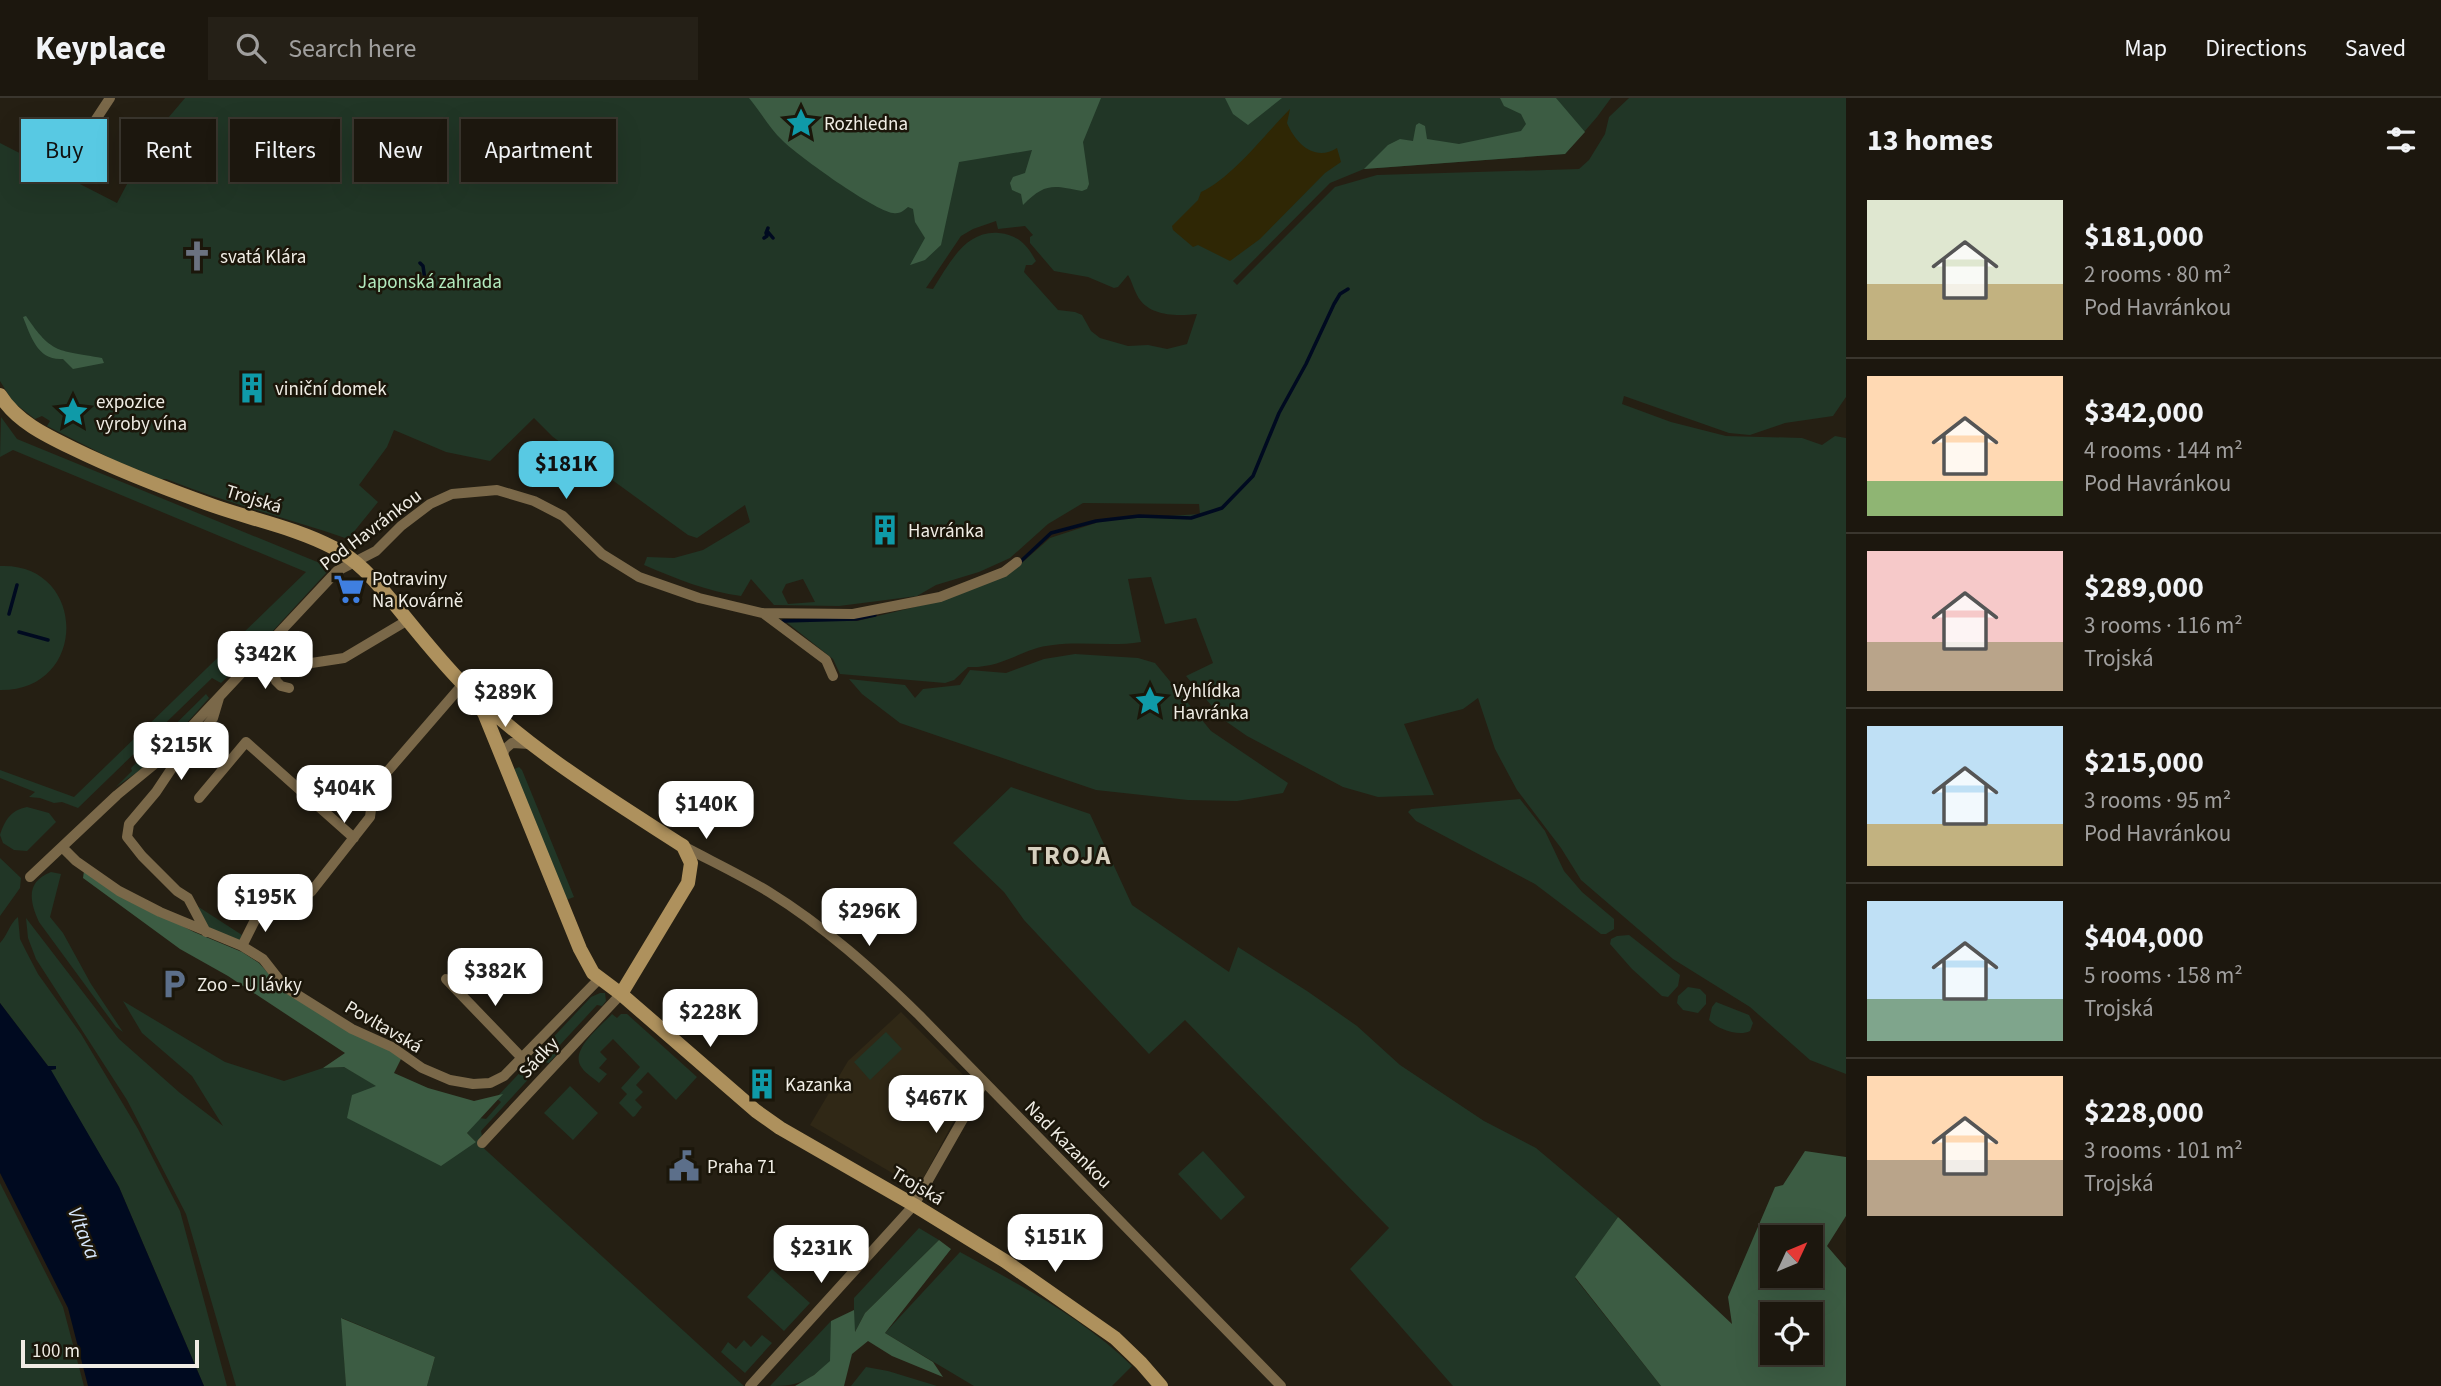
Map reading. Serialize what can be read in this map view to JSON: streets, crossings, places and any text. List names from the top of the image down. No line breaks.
{"streets":{"street":["Trojská","Pod Havránkou","Povltavská","Sádky","Nad Kazankou"]},"crossings":[["Trojská","Pod Havránkou"],["Trojská","Sádky"],["Trojská","Nad Kazankou"],["Pod Havránkou","Povltavská"],["Povltavská","Sádky"]],"districts":["TROJA"],"water":["Vltava"],"parks":["Japonská zahrada"],"places":{"place":["Rozhledna","expozice výroby vína","Vyhlídka Havránka"],"church":["svatá Klára"],"building":["viniční domek","Havránka","Kazanka"],"supermarket":["Potraviny Na Kovárně"],"parking":["Zoo – U lávky"],"public building":["Praha 71"]},"scale_bar":"100 m","north":"top right","page":{"header":"Keyplace","search":"Search here","nav":["Map","Directions","Saved"],"heading":"13 homes","chip":["Buy","Rent","Filters","New","Apartment"],"list":[{"name":"$181,000","note":"2 rooms · 80 m² · Pod Havránkou"},{"name":"$342,000","note":"4 rooms · 144 m² · Pod Havránkou"},{"name":"$289,000","note":"3 rooms · 116 m² · Trojská"},{"name":"$215,000","note":"3 rooms · 95 m² · Pod Havránkou"},{"name":"$404,000","note":"5 rooms · 158 m² · Trojská"},{"name":"$228,000","note":"3 rooms · 101 m² · Trojská"}],"price":["$181K","$342K","$289K","$215K","$404K","$140K","$195K","$296K","$382K","$228K","$467K","$151K","$231K"],"scale":"100 m"}}
